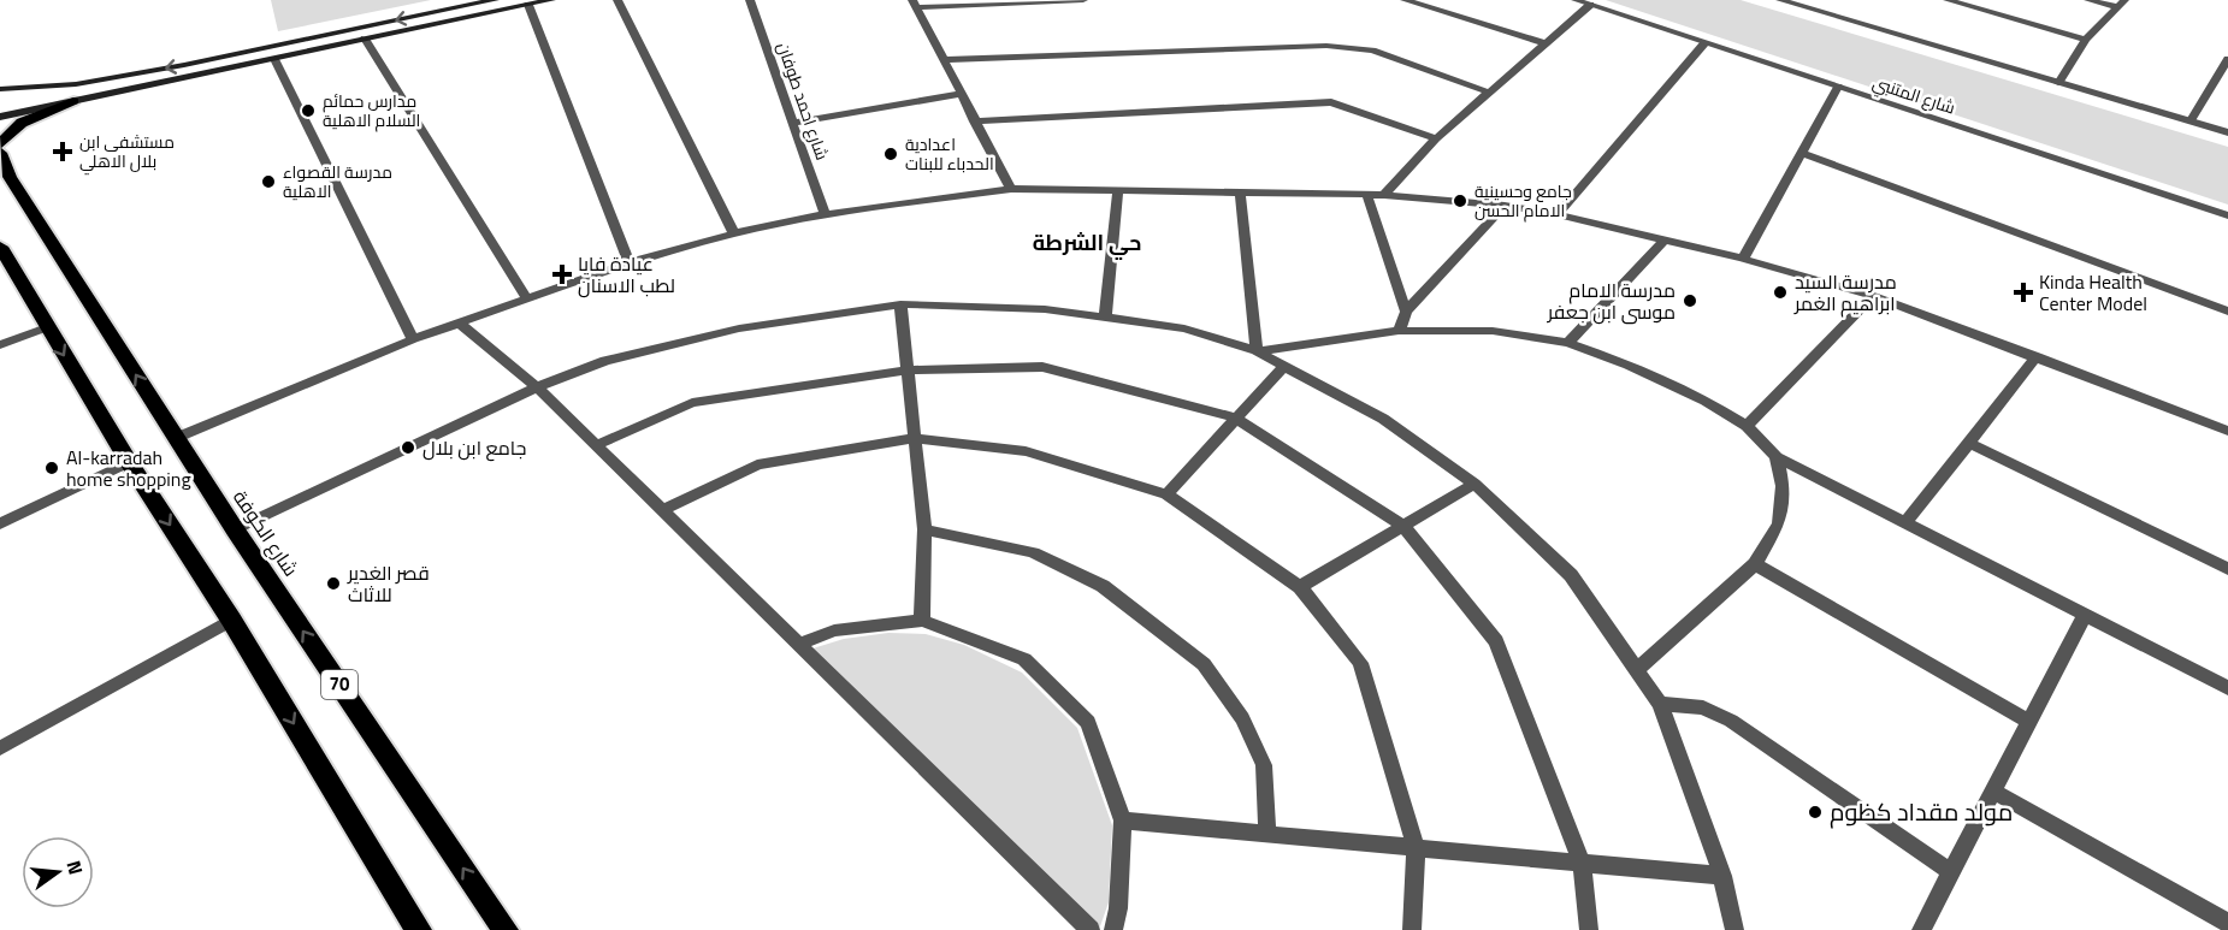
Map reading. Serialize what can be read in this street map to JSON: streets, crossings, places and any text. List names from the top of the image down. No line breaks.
{"streets":{"highway":["شارع الكوفة","70"],"street":["شارع المتنبي","شارع احمد طوفان"]},"districts":["حي الشرطة"],"places":{"other":["مدارس حمائم السلام الاهلية","اعدادية الحدباء للبنات","مدرسة القصواء الاهلية","جامع وحسينية الامام الحسن","مدرسة السيد ابراهيم الغمر","مدرسة الامام موسى ابن جعفر","جامع ابن بلال","Al-karradah home shopping","قصر الغدير للاثاث","مولد مقداد كظوم"],"health":["مستشفى ابن بلال الاهلي","عيادة فايا لطب الاسنان","Kinda Health Center Model"]},"north":"right"}
